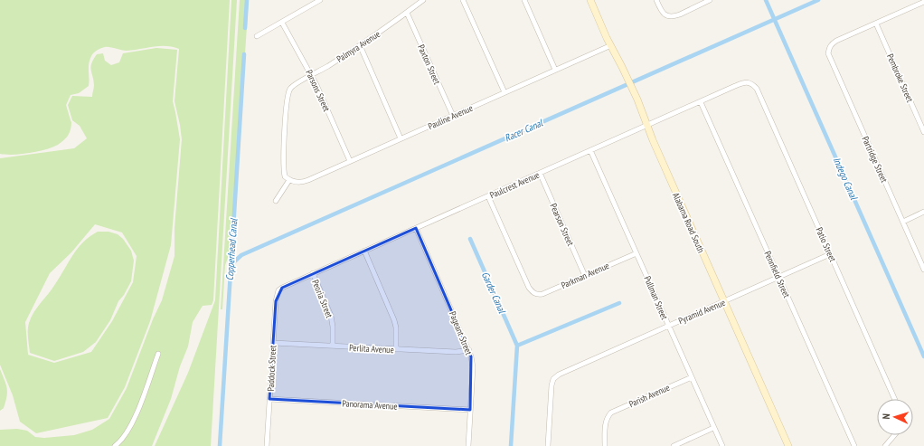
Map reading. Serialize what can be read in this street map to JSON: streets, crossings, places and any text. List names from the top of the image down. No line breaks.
{"streets":{"street":["Palmyra Avenue","Paxton Street","Pembroke Street","Parsons Street","Pauline Avenue","Partridge Street","Paulcrest Avenue","Alabama Road South","Pearson Street","Patio Street","Pennfield Street","Parkman Avenue","Pullman Street","Peoria Street","Pyramid Avenue","Pageant Street","Perlita Avenue","Paddock Street","Parish Avenue","Panorama Avenue"]},"crossings":[["Palmyra Avenue","Paxton Street"],["Palmyra Avenue","Parsons Street"],["Palmyra Avenue","Pauline Avenue"],["Paxton Street","Pauline Avenue"],["Pembroke Street","Partridge Street"],["Parsons Street","Pauline Avenue"],["Pauline Avenue","Alabama Road South"],["Paulcrest Avenue","Alabama Road South"],["Paulcrest Avenue","Pearson Street"],["Paulcrest Avenue","Patio Street"],["Paulcrest Avenue","Pennfield Street"],["Paulcrest Avenue","Parkman Avenue"],["Paulcrest Avenue","Pullman Street"],["Paulcrest Avenue","Peoria Street"],["Paulcrest Avenue","Pageant Street"],["Paulcrest Avenue","Paddock Street"],["Alabama Road South","Pyramid Avenue"],["Pearson Street","Parkman Avenue"],["Patio Street","Pyramid Avenue"],["Pennfield Street","Pyramid Avenue"],["Parkman Avenue","Pullman Street"],["Pullman Street","Pyramid Avenue"],["Pullman Street","Parish Avenue"],["Peoria Street","Perlita Avenue"],["Pageant Street","Perlita Avenue"],["Pageant Street","Panorama Avenue"],["Perlita Avenue","Paddock Street"],["Paddock Street","Panorama Avenue"]],"water":["Racer Canal","Indego Canal","Copperhead Canal","Garder Canal"],"north":"left"}
